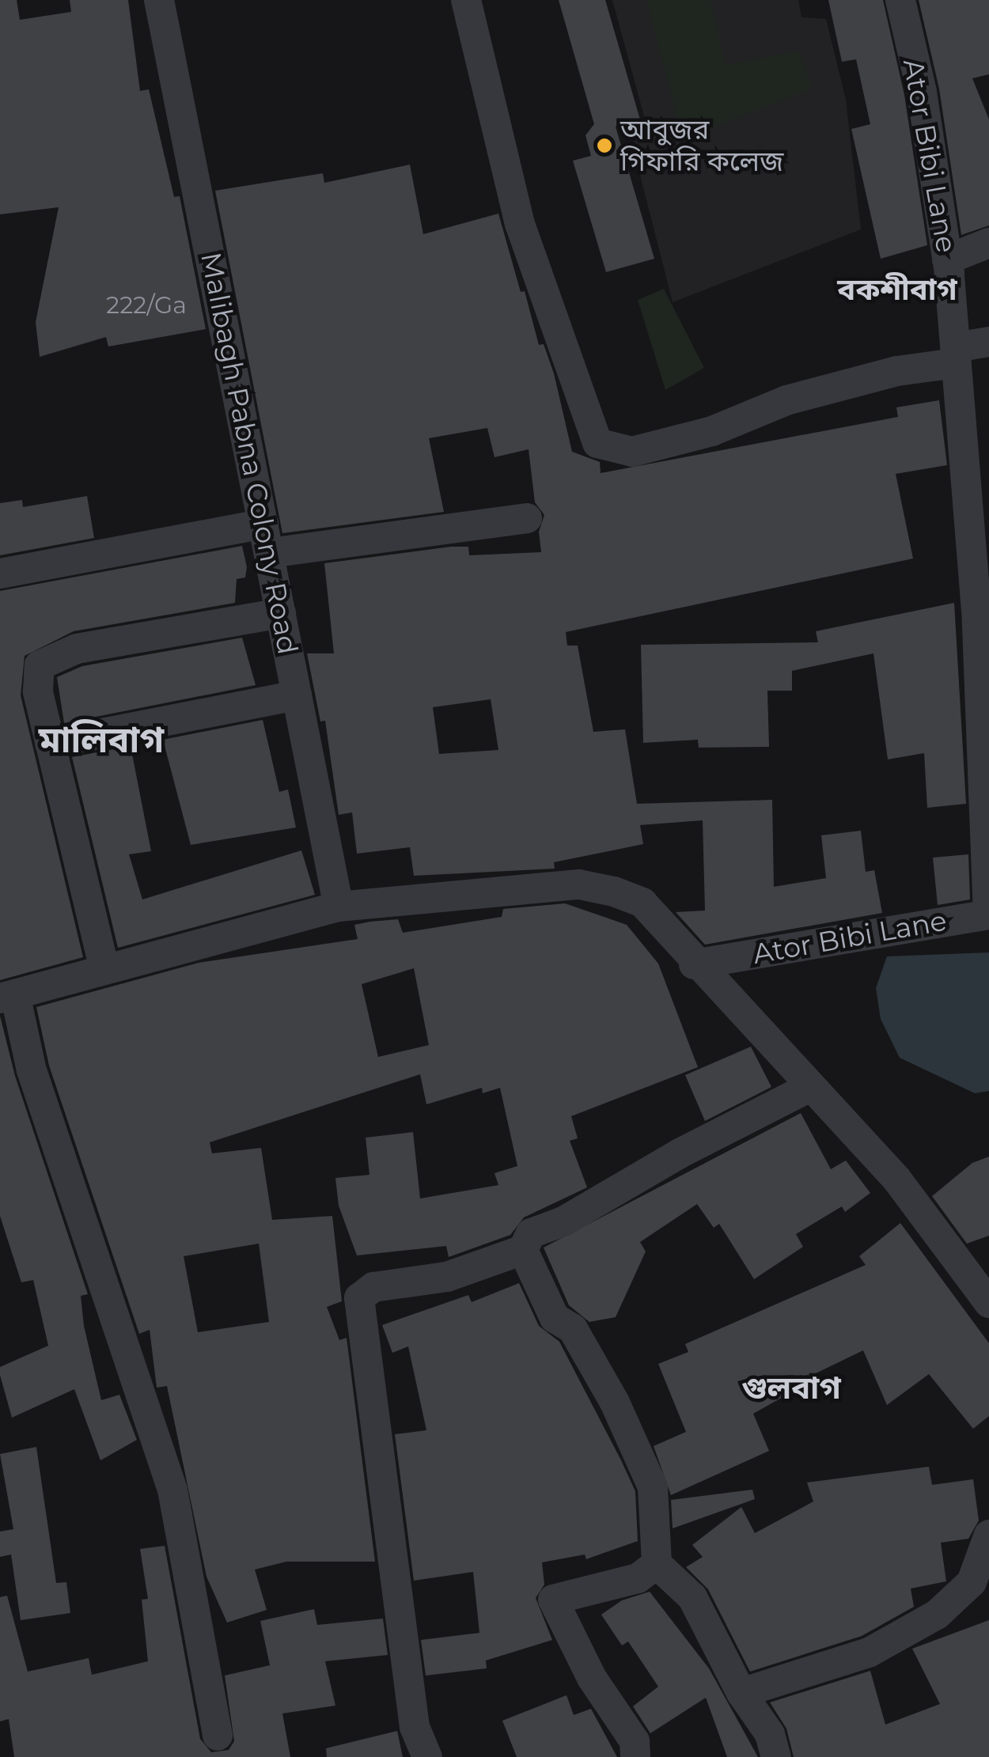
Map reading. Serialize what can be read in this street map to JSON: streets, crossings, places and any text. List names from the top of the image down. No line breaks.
{"streets":{"street":["Ator Bibi Lane","Malibagh Pabna Colony Road"]},"districts":["বকশীবাগ","মালিবাগ","গুলবাগ"],"places":["আবুজর গিফারি কলেজ"],"house_numbers":["222/Ga"]}
